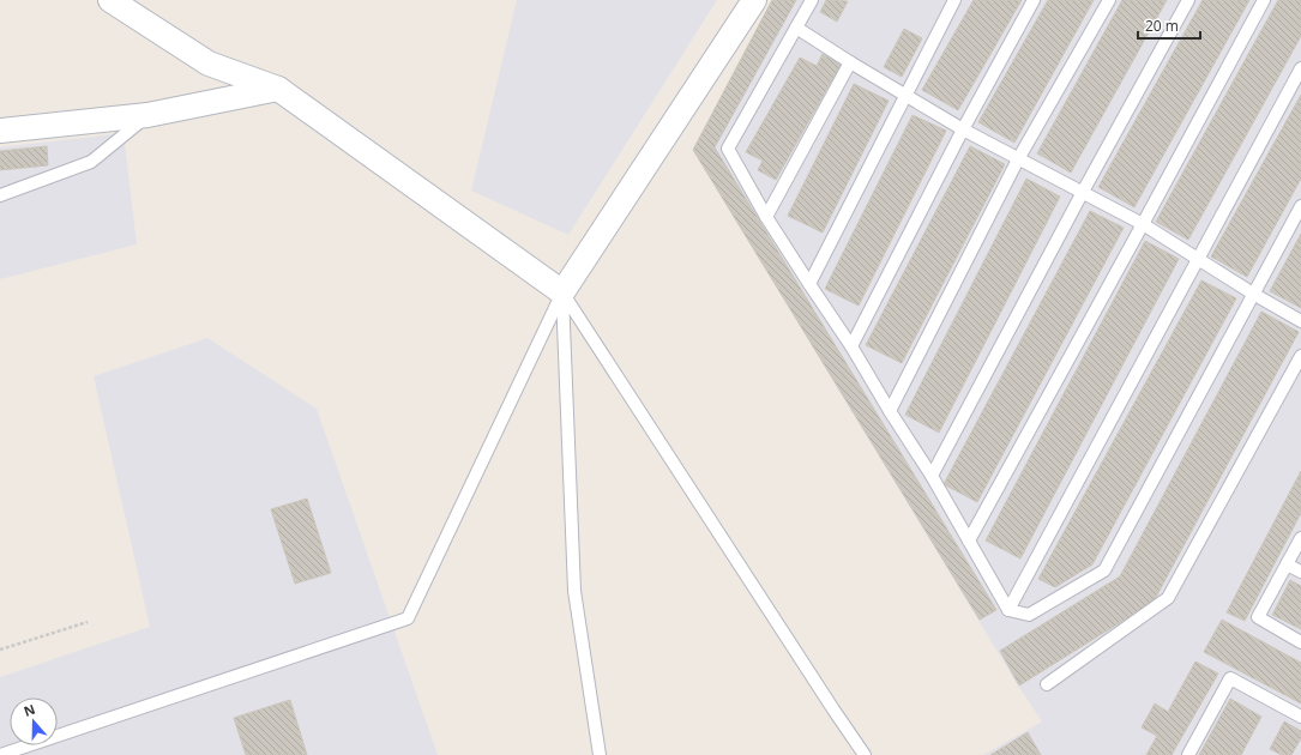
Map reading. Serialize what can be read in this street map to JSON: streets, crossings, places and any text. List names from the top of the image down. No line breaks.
{"scale_bar":"20 m","north":"top"}
